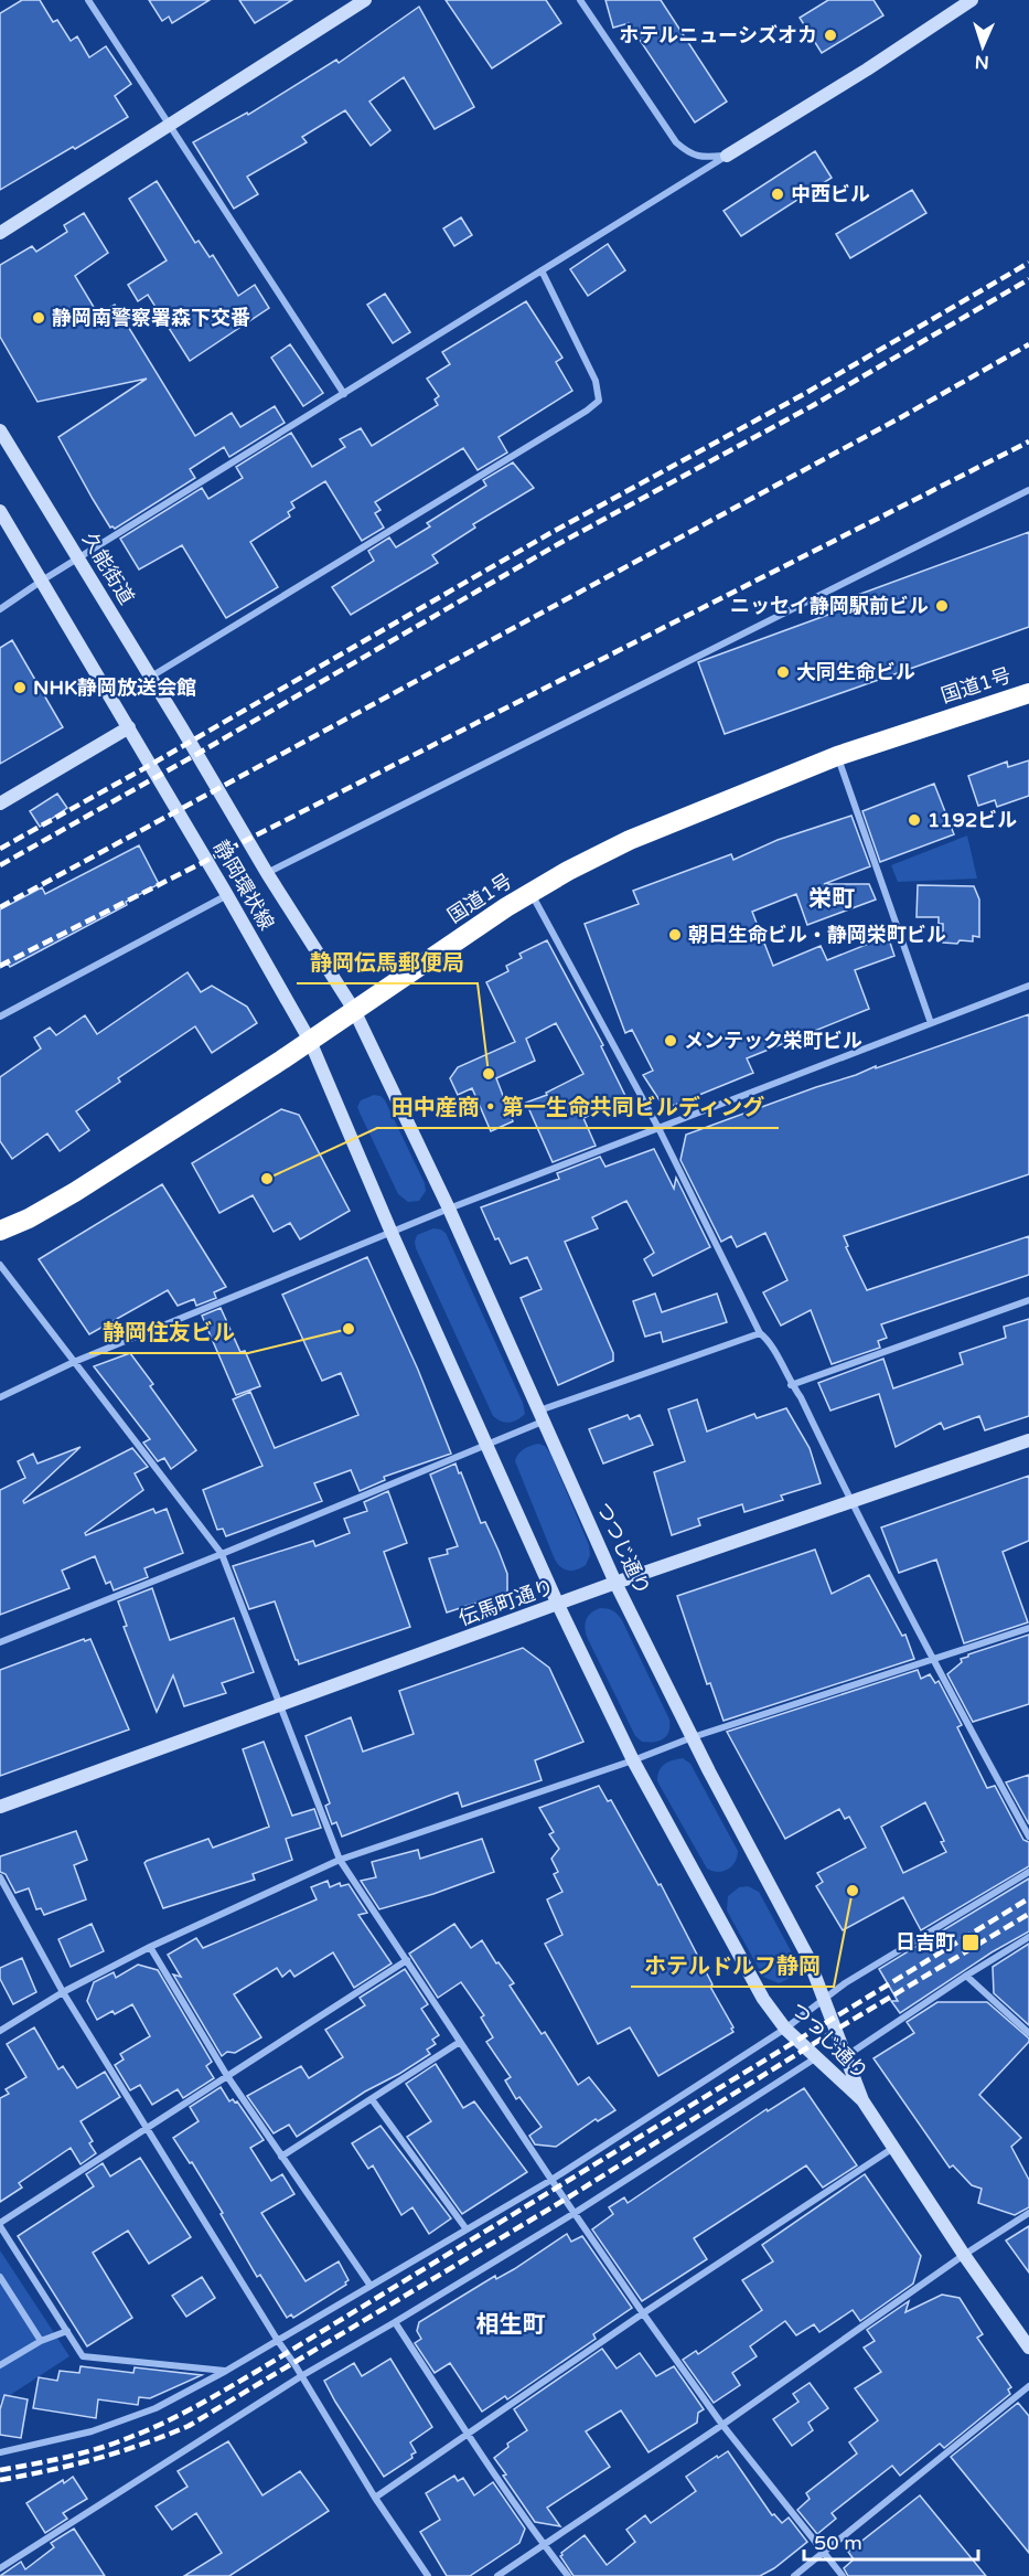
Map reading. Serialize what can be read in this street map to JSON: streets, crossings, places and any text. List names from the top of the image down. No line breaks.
{"streets":{"highway":["国道1号"],"main road":["久能街道","静岡環状線","つつじ通り","伝馬町通り"]},"crossings":[["久能街道","静岡環状線"],["国道1号","静岡環状線"],["国道1号","つつじ通り"],["静岡環状線","つつじ通り"],["つつじ通り","伝馬町通り"]],"districts":["栄町","相生町"],"places":{"other":["ホテルニューシズオカ","中西ビル","静岡南警察署森下交番","ニッセイ静岡駅前ビル","大同生命ビル","NHK静岡放送会館","1192ビル","朝日生命ビル・静岡栄町ビル","メンテック栄町ビル","静岡伝馬郵便局","田中産商・第一生命共同ビルディング","静岡住友ビル","ホテルドルフ静岡"],"transit":["日吉町"]},"scale_bar":"50 m","north":"bottom"}
